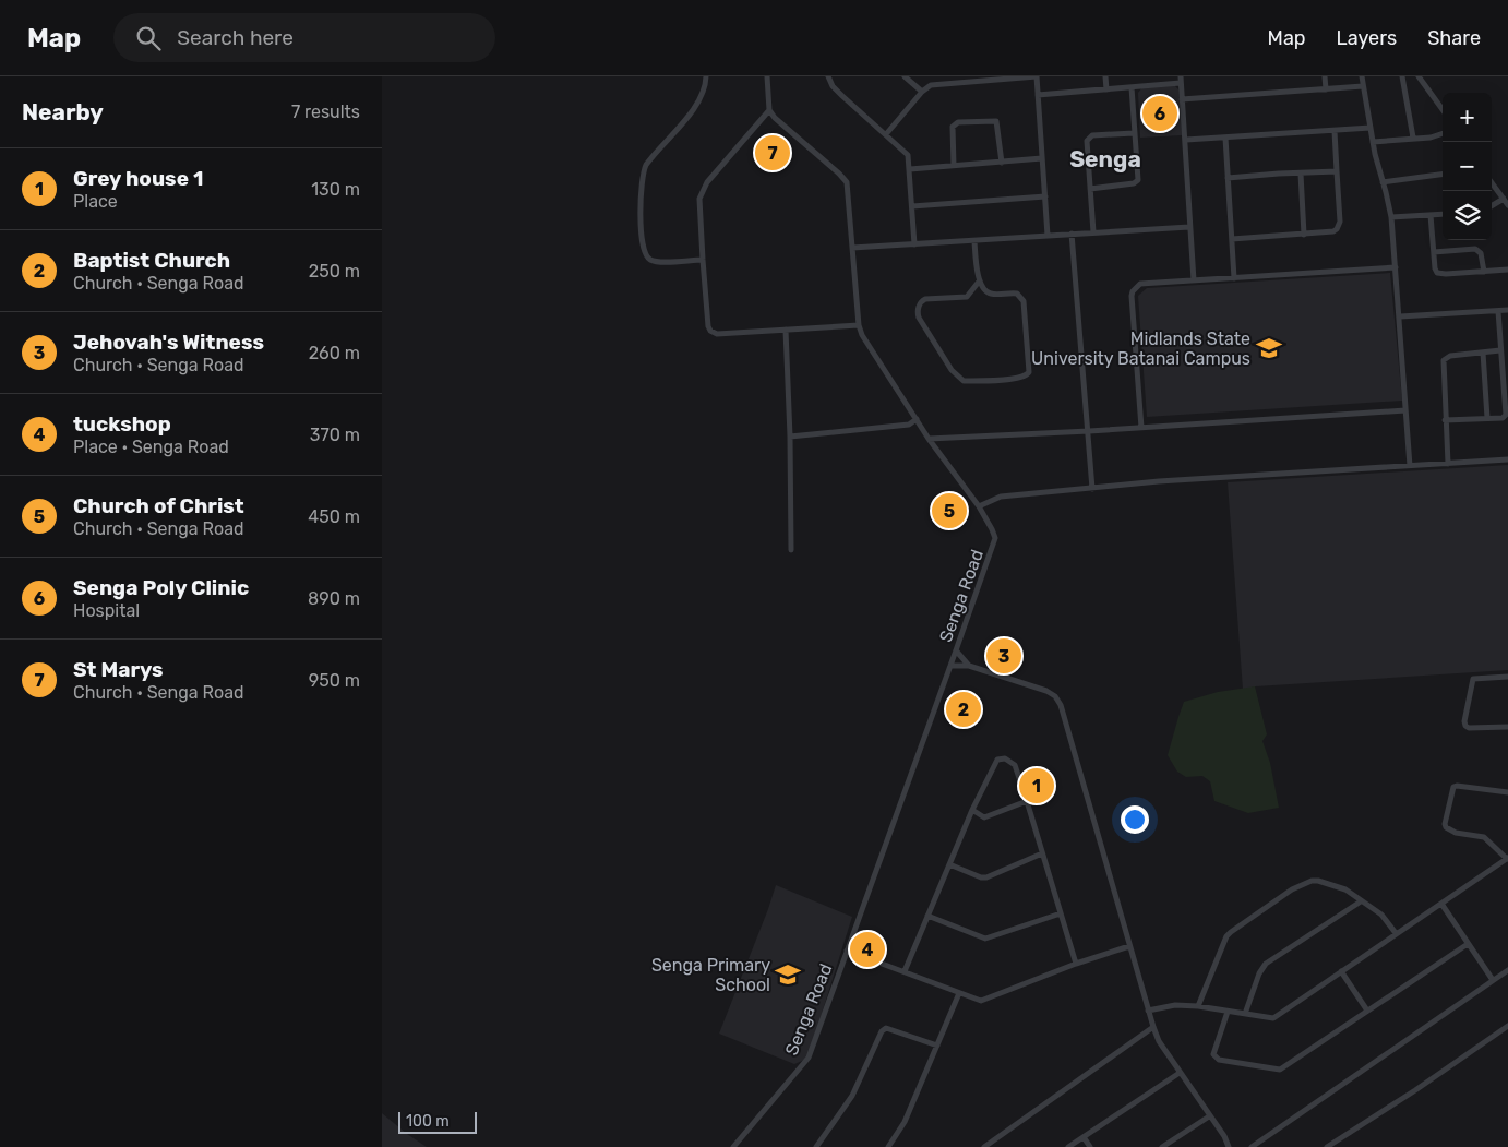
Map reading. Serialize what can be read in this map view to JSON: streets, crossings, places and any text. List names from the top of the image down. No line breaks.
{"streets":{"street":["Senga Road"]},"districts":["Senga"],"places":{"school or university":["Midlands State University Batanai Campus","Senga Primary School"]},"scale_bar":"100 m","page":{"header":"Map","search":"Search here","nav":["Map","Layers","Share"],"heading":["Nearby","7 results"],"map_buttons":["+","−"],"pins":["6","7","5","3","2","1","4"],"list":[{"mark":"1","name":"Grey house 1","note":"Place","value":"130 m"},{"mark":"2","name":"Baptist Church","note":"Church · Senga Road","value":"250 m"},{"mark":"3","name":"Jehovah's Witness","note":"Church · Senga Road","value":"260 m"},{"mark":"4","name":"tuckshop","note":"Place · Senga Road","value":"370 m"},{"mark":"5","name":"Church of Christ","note":"Church · Senga Road","value":"450 m"},{"mark":"6","name":"Senga Poly Clinic","note":"Hospital","value":"890 m"},{"mark":"7","name":"St Marys","note":"Church · Senga Road","value":"950 m"}],"scale":"100 m"}}
